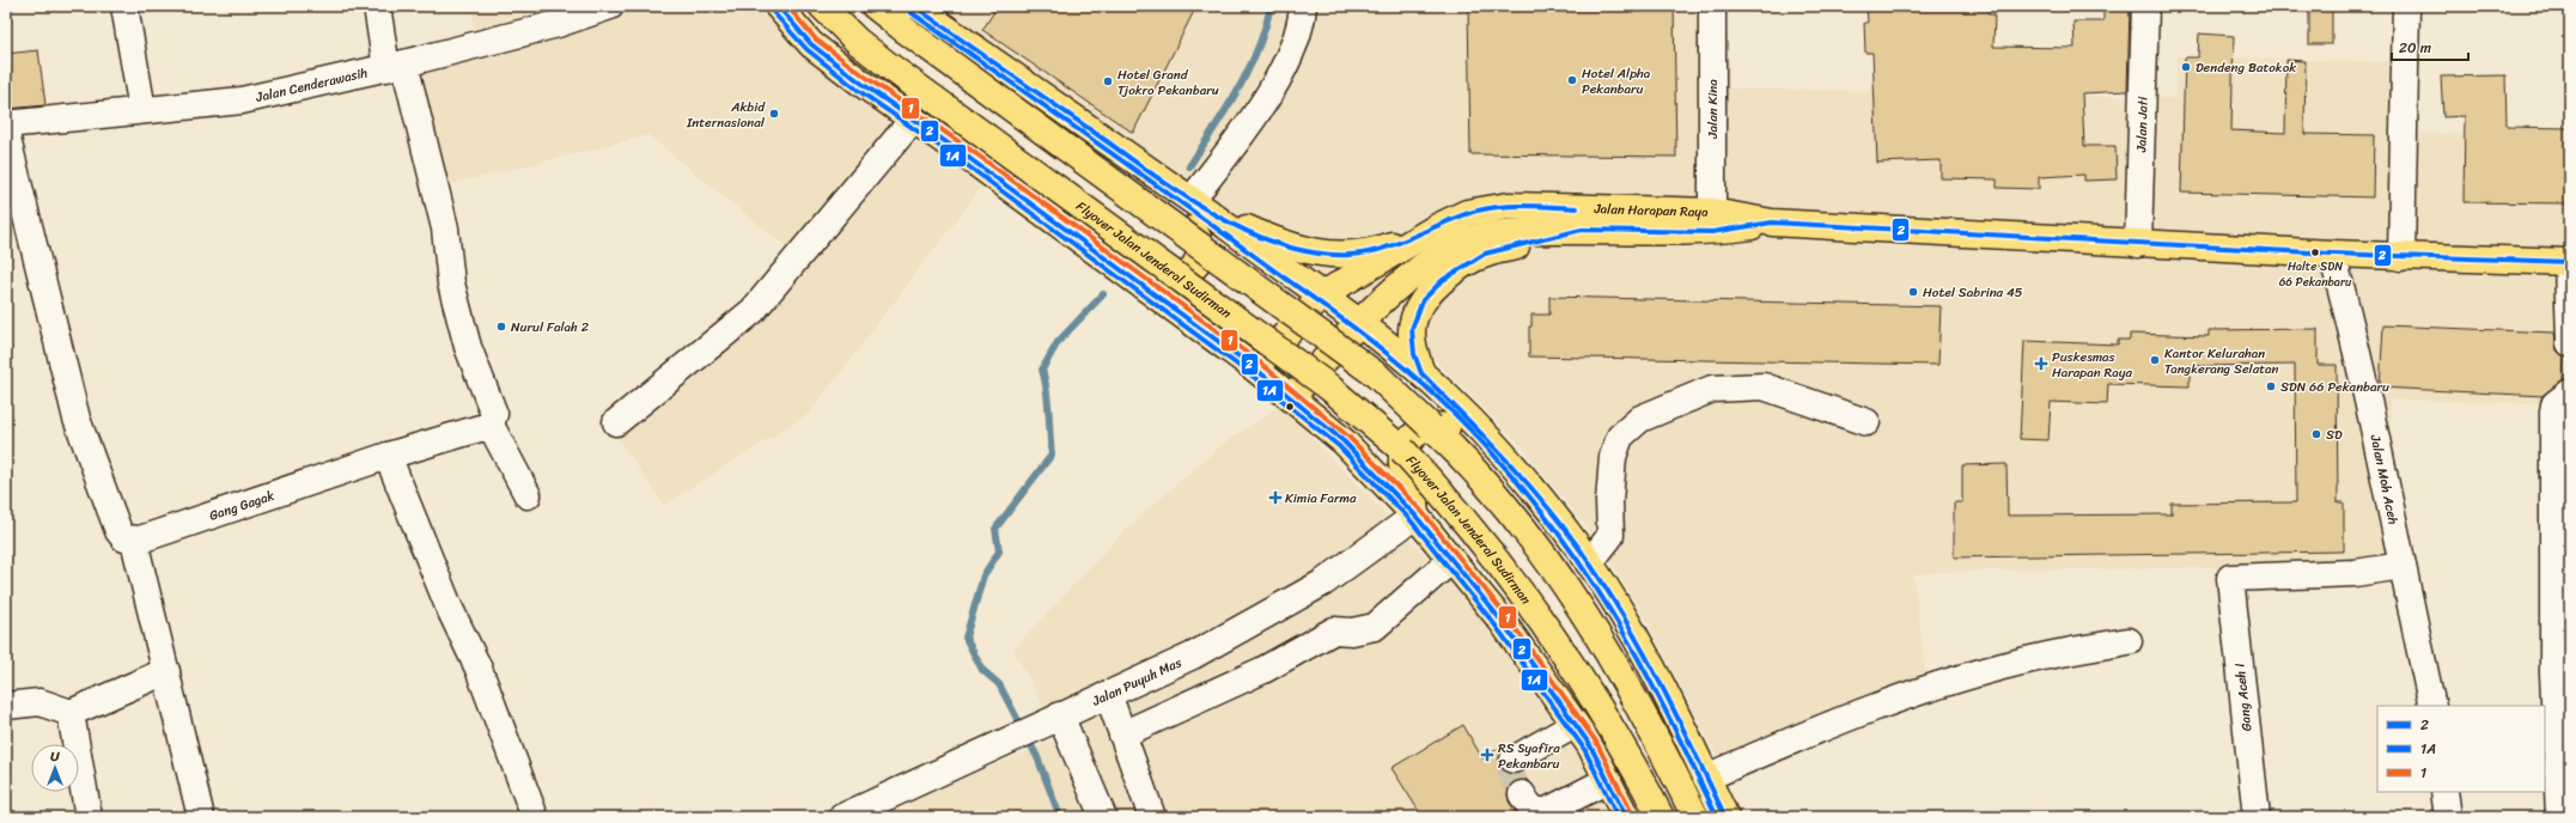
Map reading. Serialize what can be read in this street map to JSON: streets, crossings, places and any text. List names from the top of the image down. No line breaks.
{"streets":{"main road":["Jalan Harapan Raya","Flyover Jalan Jenderal Sudirman"],"street":["Jalan Cenderawasih","Jalan Kina","Jalan Jati","Jalan Moh Aceh","Gang Gagak","Jalan Puyuh Mas","Gang Aceh I"]},"crossings":[["Jalan Kina","Jalan Harapan Raya"],["Jalan Jati","Jalan Harapan Raya"],["Jalan Harapan Raya","Jalan Moh Aceh"],["Jalan Moh Aceh","Gang Aceh I"]],"places":{"other":["Dendeng Batokok","Hotel Alpha Pekanbaru","Hotel Grand Tjokro Pekanbaru","Akbid Internasional","Halte SDN 66 Pekanbaru","Hotel Sabrina 45","Nurul Falah 2","Kantor Kelurahan Tangkerang Selatan","SDN 66 Pekanbaru","SD"],"health":["Puskesmas Harapan Raya","Kimia Farma","RS Syafira Pekanbaru"]},"lines":["transit line 2","transit line 1","transit line 1A"],"legend":["2","1A","1"],"scale_bar":"20 m","north":"top"}
